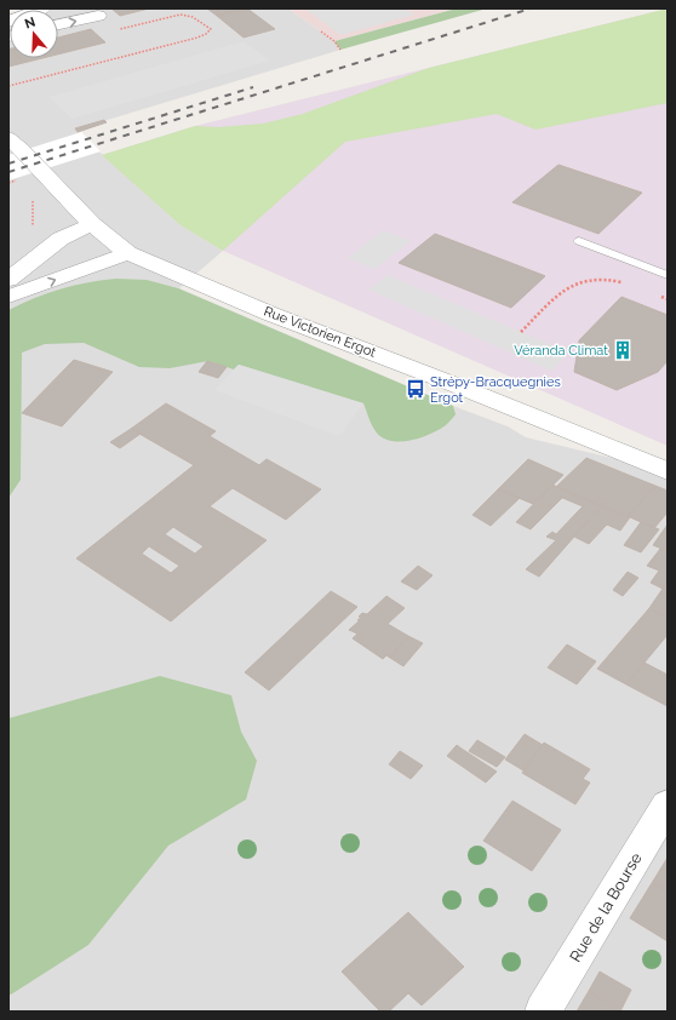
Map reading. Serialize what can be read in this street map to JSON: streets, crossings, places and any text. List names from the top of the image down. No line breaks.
{"streets":{"street":["Rue Victorien Ergot","Rue de la Bourse"]},"places":{"building":["Véranda Climat"],"bus stop":["Strépy-Bracquegnies Ergot"]},"north":"top"}
